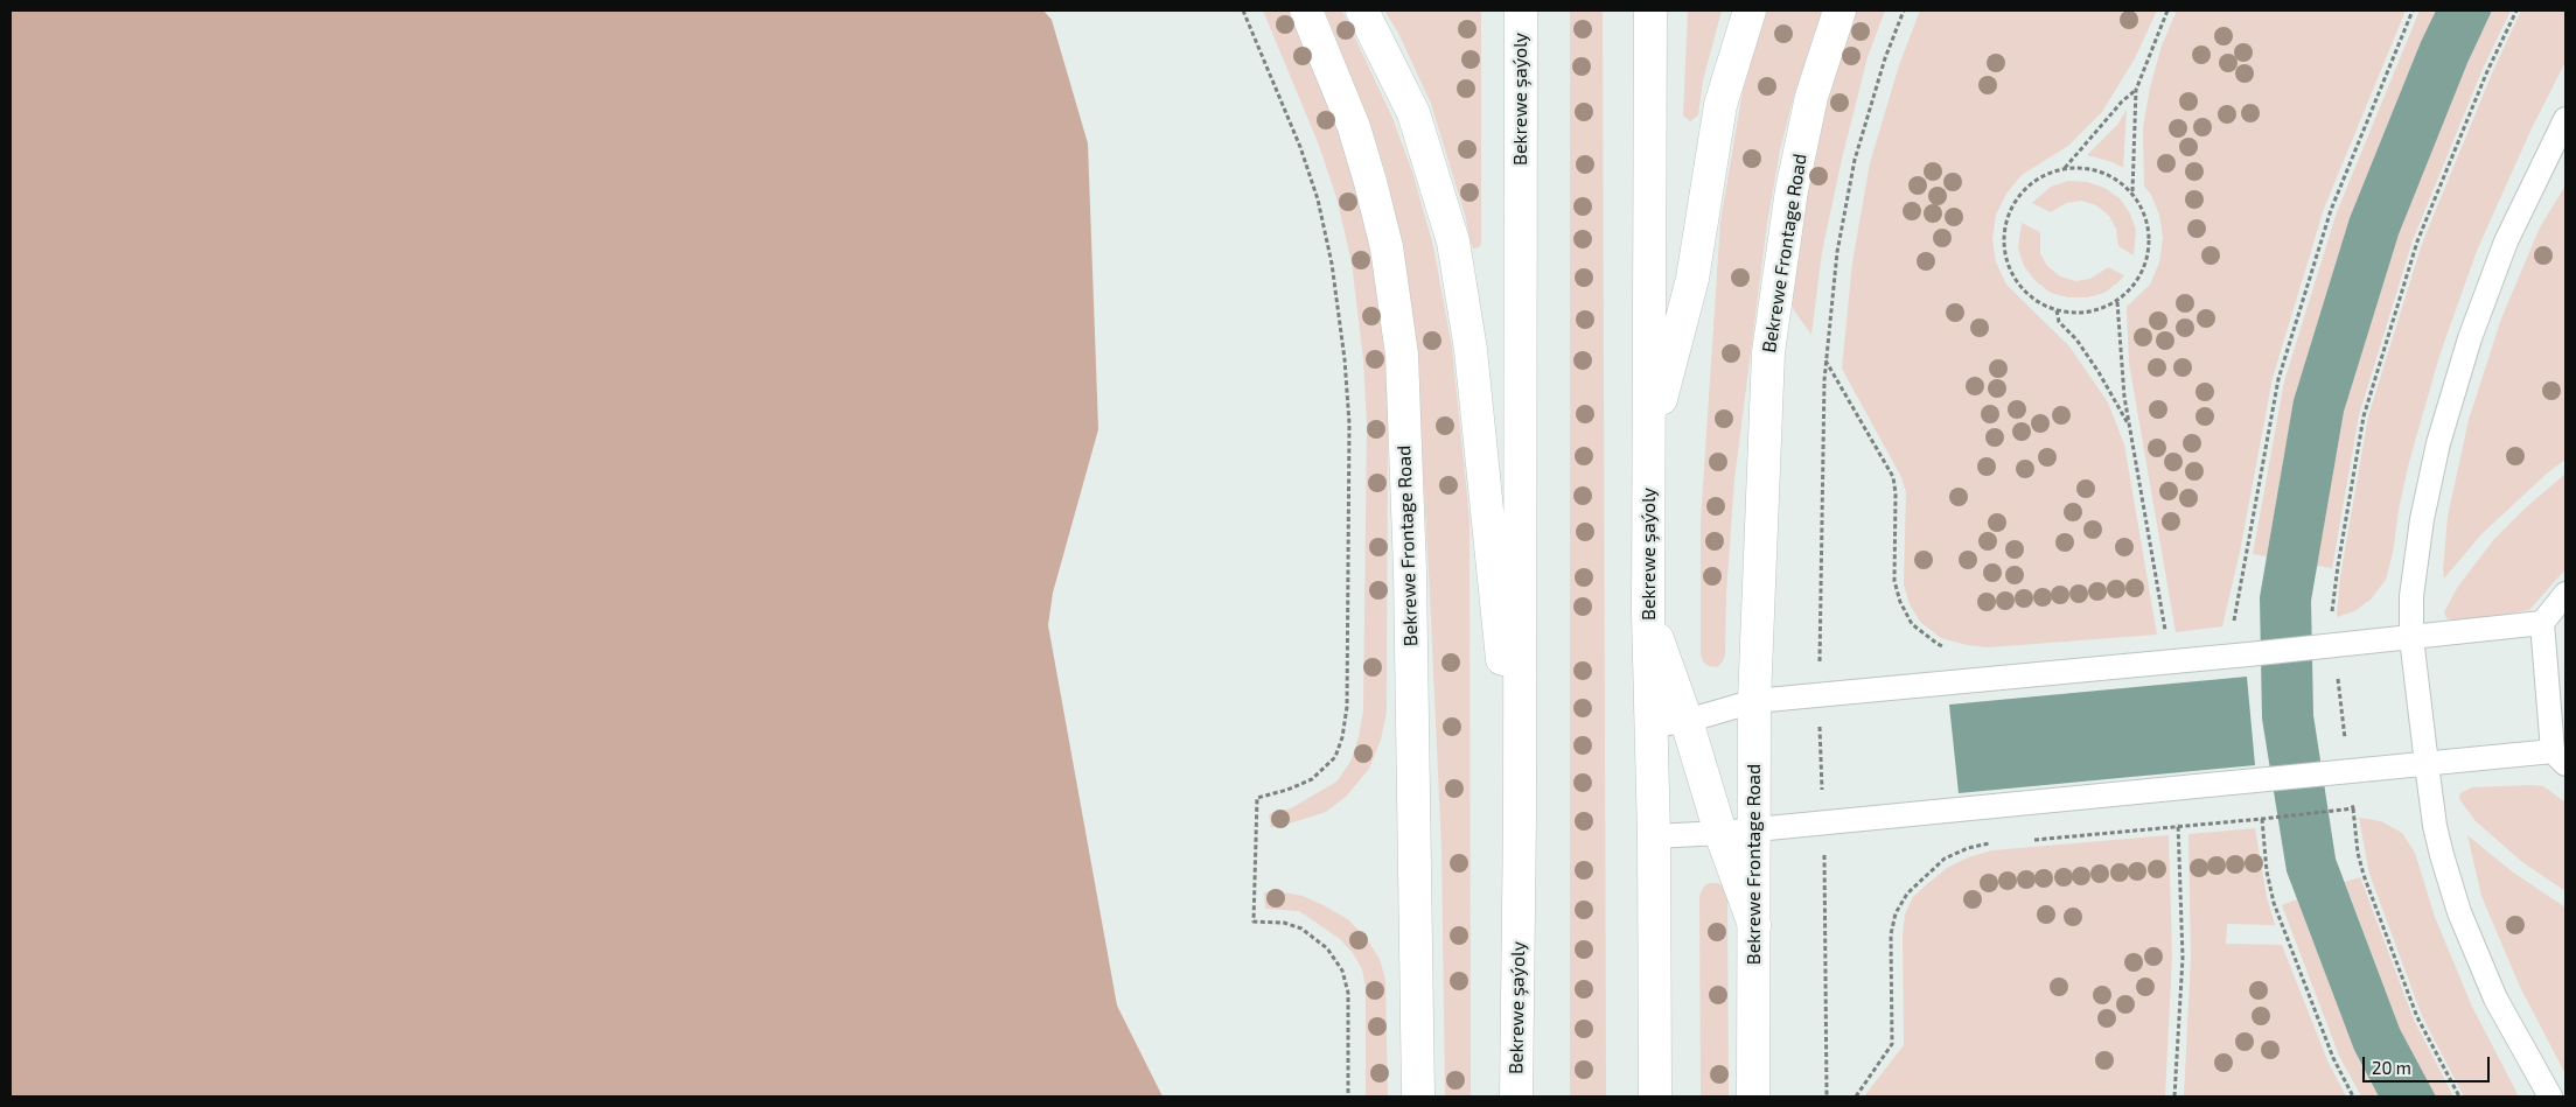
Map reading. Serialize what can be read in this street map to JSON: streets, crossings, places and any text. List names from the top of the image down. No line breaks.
{"streets":{"main road":["Bekrewe şaýoly","Bekrewe Frontage Road"]},"scale_bar":"20 m"}
